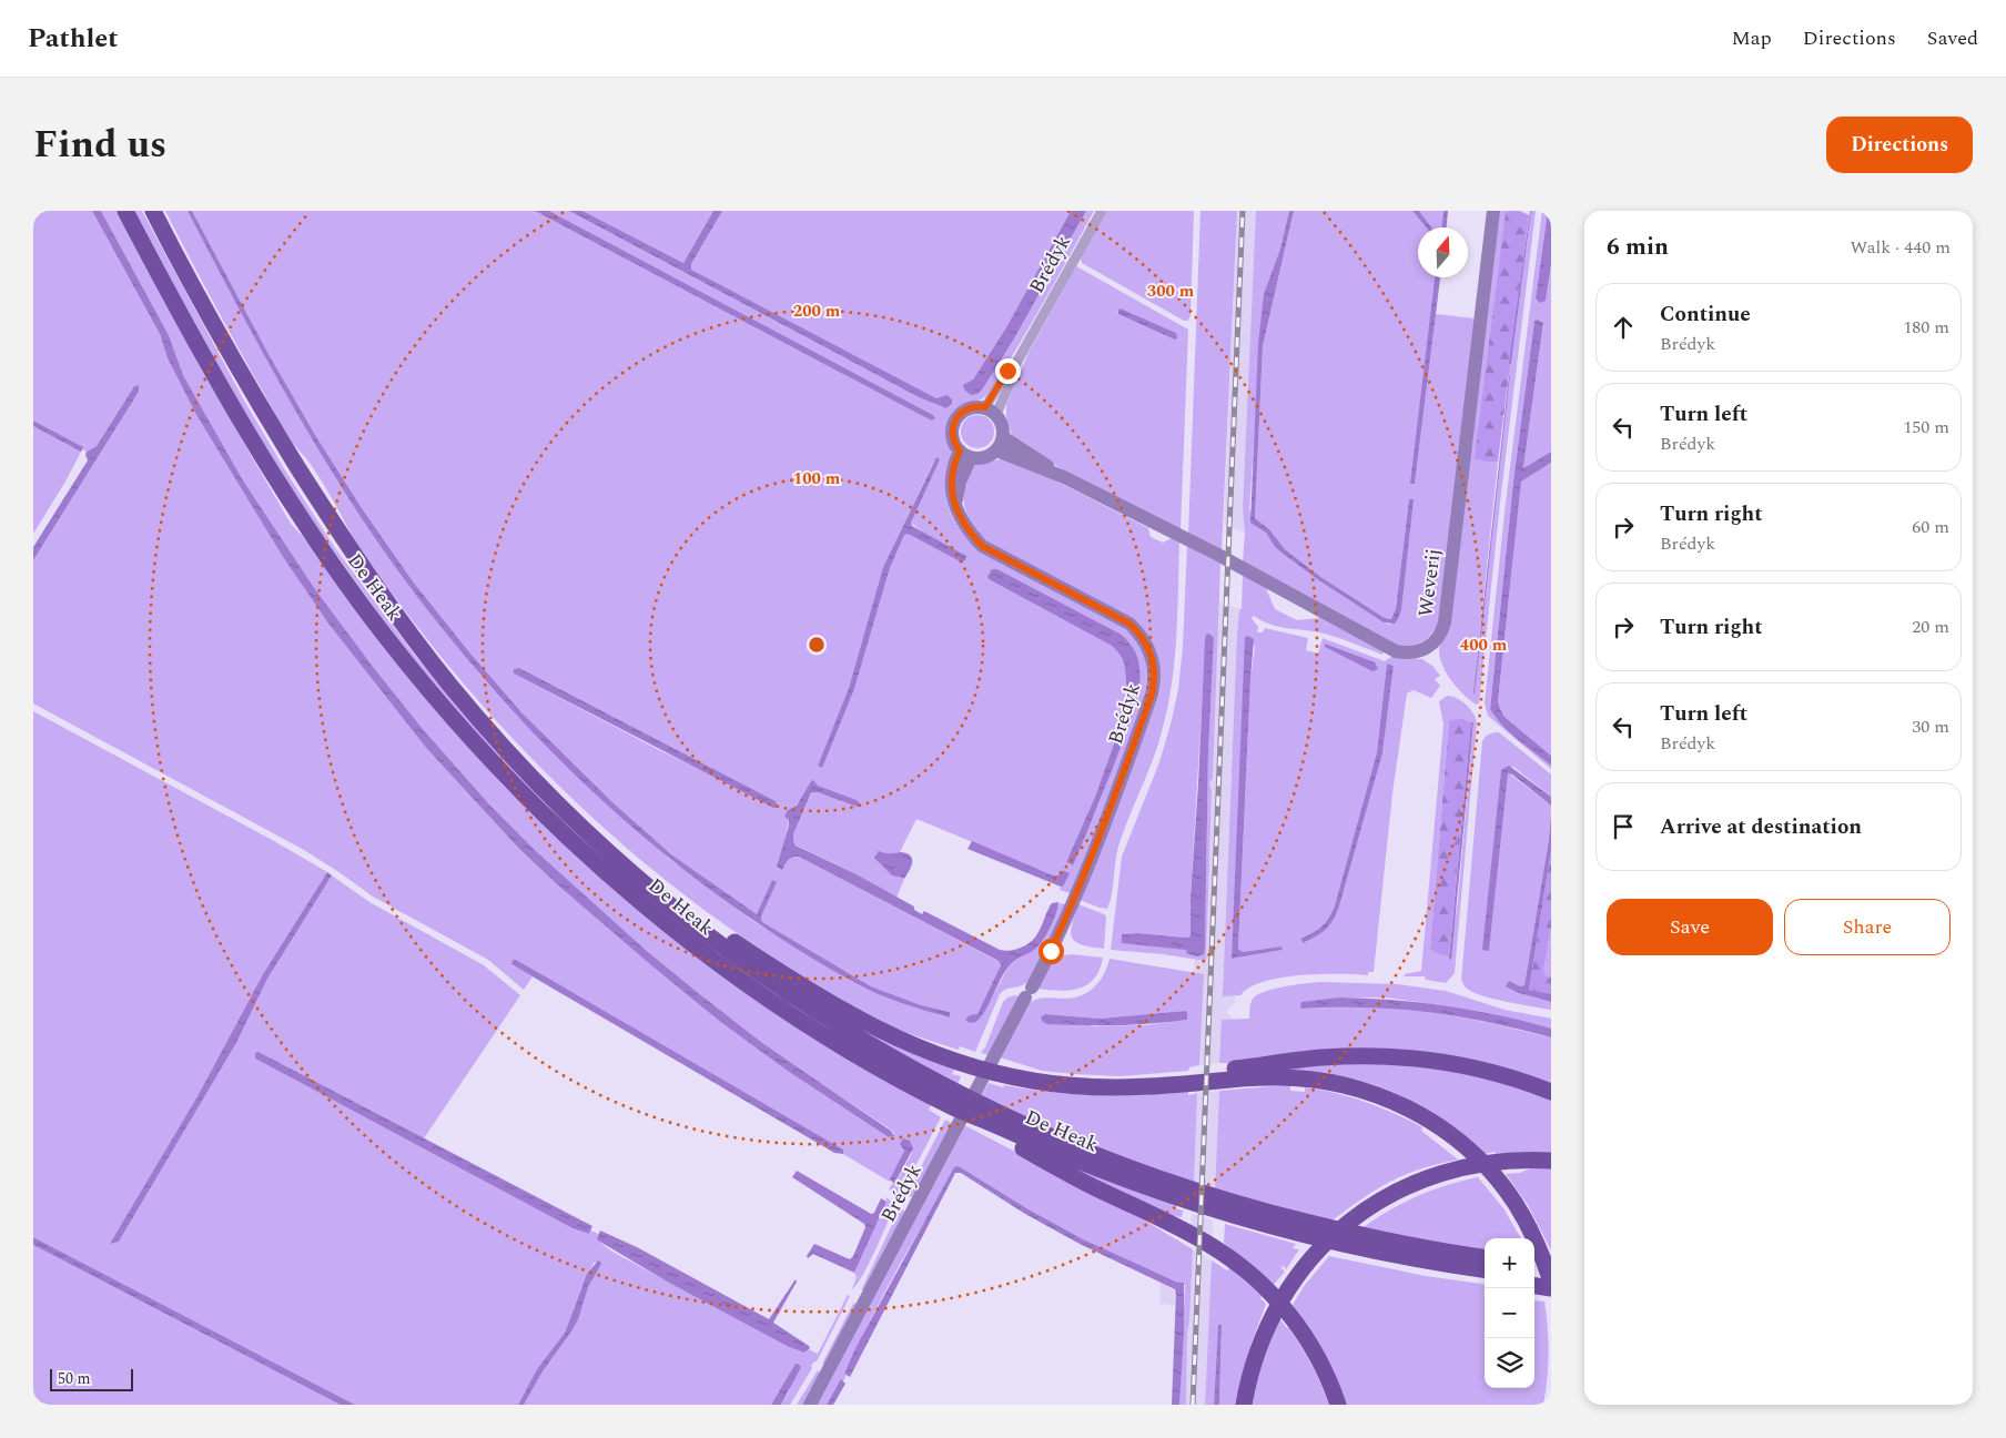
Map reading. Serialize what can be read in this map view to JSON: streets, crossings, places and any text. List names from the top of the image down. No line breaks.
{"streets":{"highway":["De Heak"],"street":["Brédyk","Weverij"]},"crossings":[["Brédyk","Weverij"]],"scale_bar":"50 m","north":"top","page":{"header":"Pathlet","nav":["Map","Directions","Saved"],"title":"Find us","buttons":["Directions",["Save","Share"]],"heading":["6 min","Walk · 440 m"],"list":[["Continue","Brédyk","180 m"],["Turn left","Brédyk","150 m"],["Turn right","Brédyk","60 m"],["Turn right","20 m"],["Turn left","Brédyk","30 m"],"Arrive at destination"],"map_buttons":["+","−"],"scale":"50 m"},"rings":["300 m","200 m","100 m","400 m"]}
